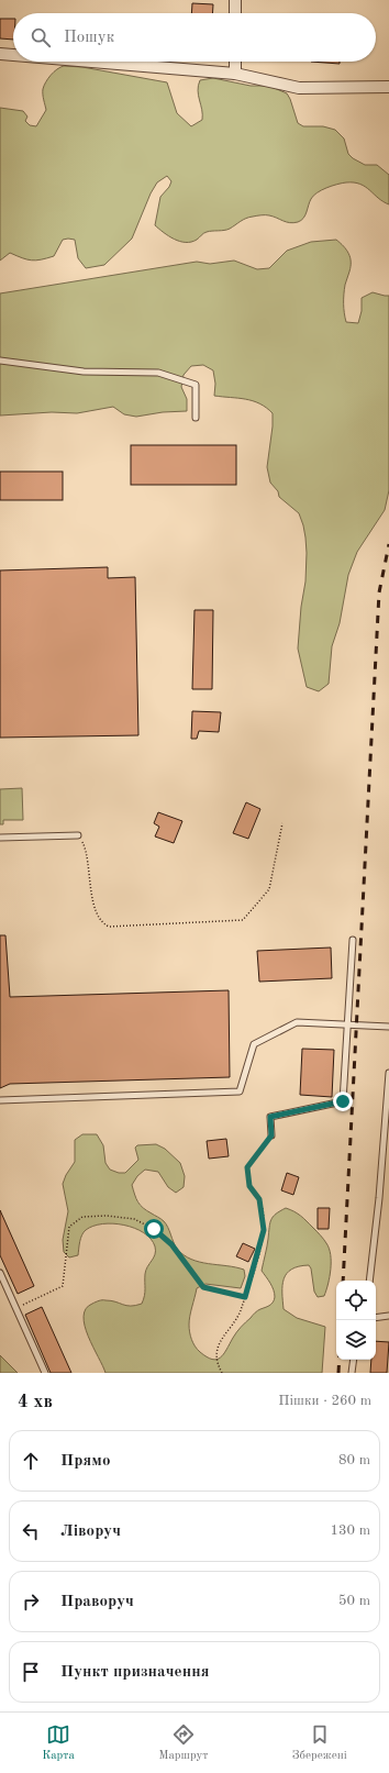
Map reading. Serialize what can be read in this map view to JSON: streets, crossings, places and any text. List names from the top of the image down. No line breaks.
{"page":{"search":"Пошук","heading":["4 хв","Пішки · 260 m"],"list":[["Прямо","80 m"],["Ліворуч","130 m"],["Праворуч","50 m"],"Пункт призначення"],"nav":["Карта","Маршрут","Збережені"]}}
